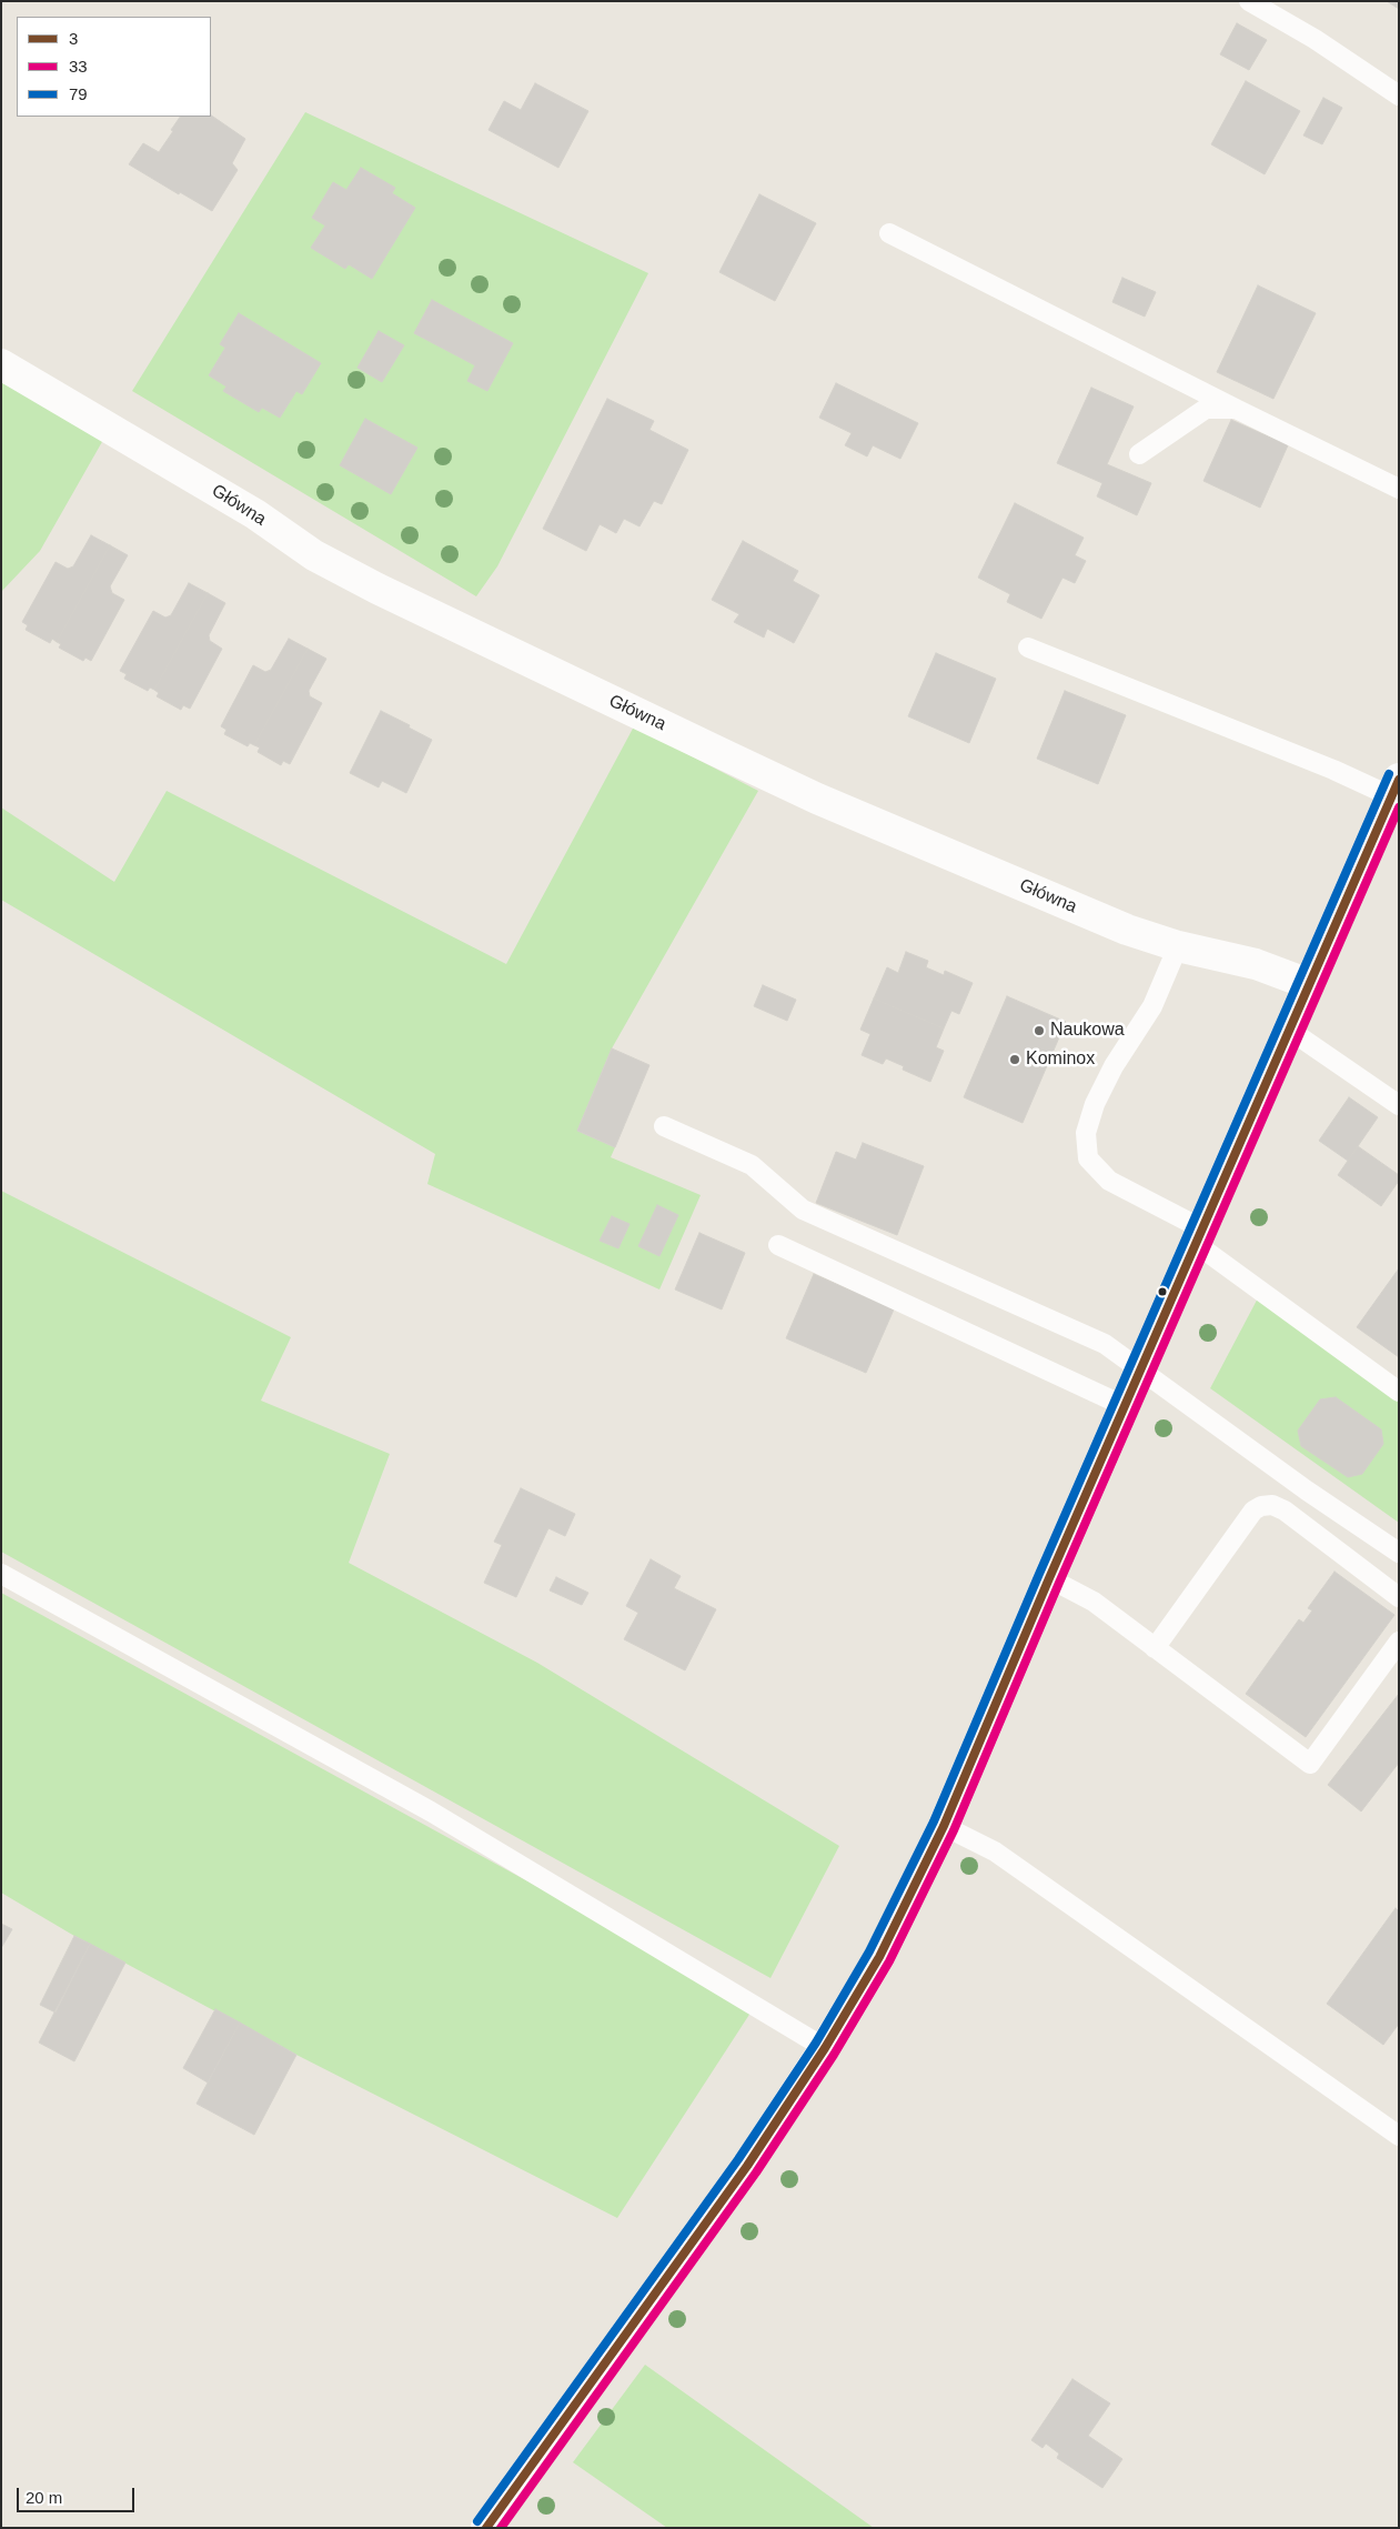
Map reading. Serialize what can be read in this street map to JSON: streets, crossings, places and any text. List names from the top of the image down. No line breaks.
{"streets":{"main road":["Główna"]},"places":["Naukowa","Kominox"],"lines":["transit line 79","transit line 3","transit line 33"],"legend":["3","33","79"],"scale_bar":"20 m"}
